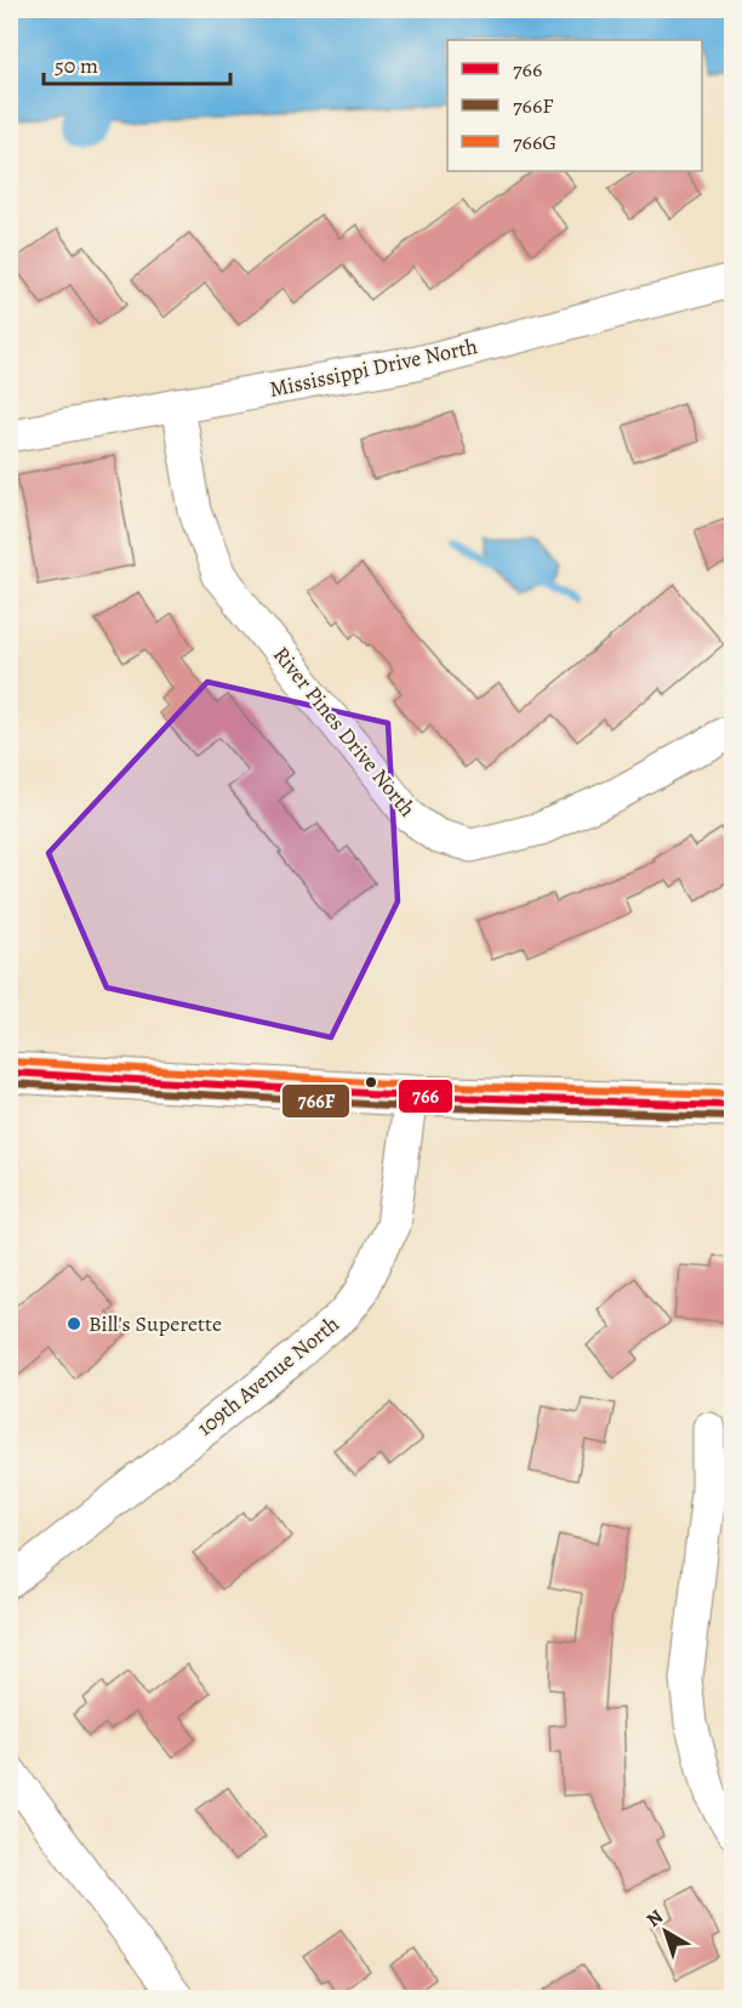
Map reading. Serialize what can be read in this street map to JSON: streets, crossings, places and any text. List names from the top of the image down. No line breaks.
{"streets":{"street":["Mississippi Drive North","River Pines Drive North","109th Avenue North"]},"crossings":[["Mississippi Drive North","River Pines Drive North"]],"places":["Bill's Superette"],"lines":["transit line 766G","transit line 766","transit line 766F"],"legend":["766","766F","766G"],"scale_bar":"50 m","north":"top left"}
